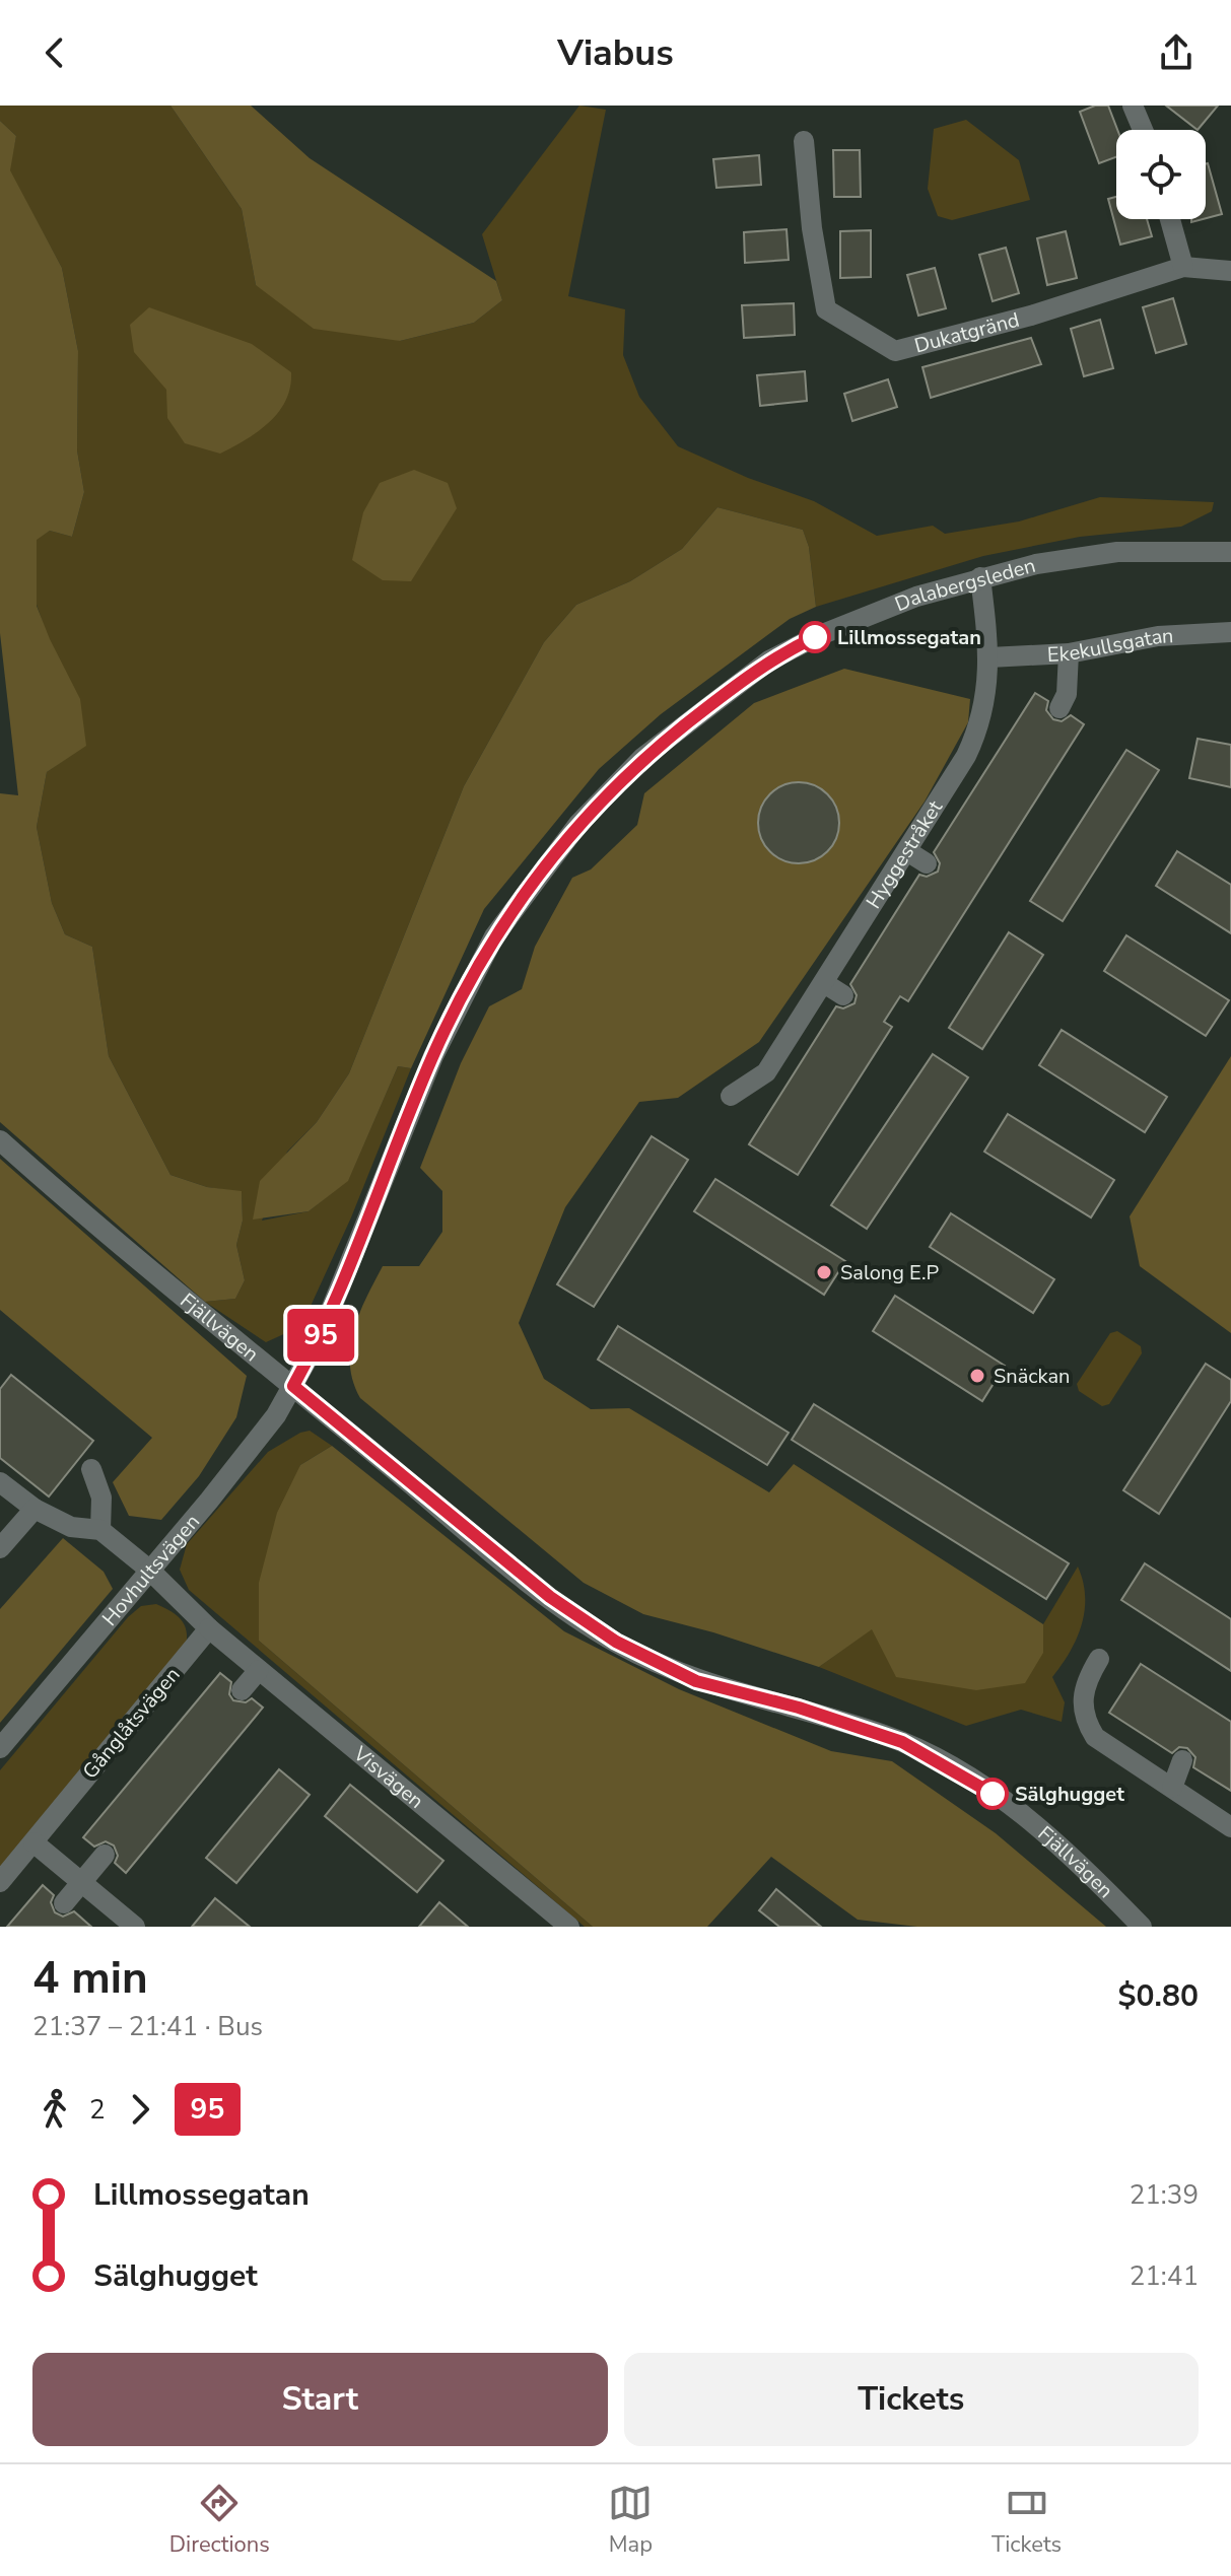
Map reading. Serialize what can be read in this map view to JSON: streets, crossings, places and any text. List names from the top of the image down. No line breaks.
{"streets":{"street":["Dukatgränd","Dalabergsleden","Ekekullsgatan","Hyggestråket","Fjällvägen","Hovhultsvägen","Gånglåtsvägen","Visvägen"]},"crossings":[["Dalabergsleden","Hyggestråket"],["Dalabergsleden","Fjällvägen"],["Dalabergsleden","Hovhultsvägen"],["Ekekullsgatan","Hyggestråket"],["Fjällvägen","Hovhultsvägen"],["Gånglåtsvägen","Visvägen"]],"places":["Lillmossegatan","Salong E.P","Snäckan","Sälghugget"],"lines":["bus line 95"],"page":{"header":"Viabus","on_map":"95","heading":["4 min","21:37 – 21:41 · Bus","$0.80"],"legs":["2","95"],"list":[{"name":"Lillmossegatan","value":"21:39"},{"name":"Sälghugget","value":"21:41"}],"buttons":["Start","Tickets"],"tabs":["Directions","Map","Tickets"]}}
